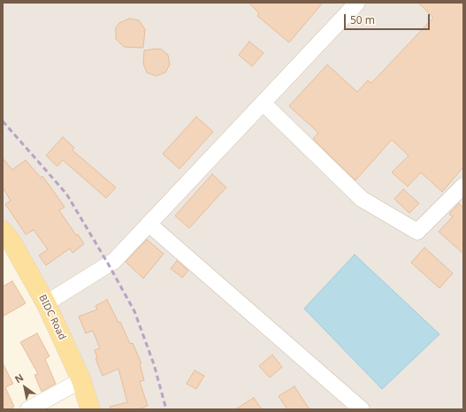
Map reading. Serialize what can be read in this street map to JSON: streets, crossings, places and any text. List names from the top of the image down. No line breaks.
{"streets":{"main road":["BIDC Road"]},"scale_bar":"50 m","north":"top left"}
